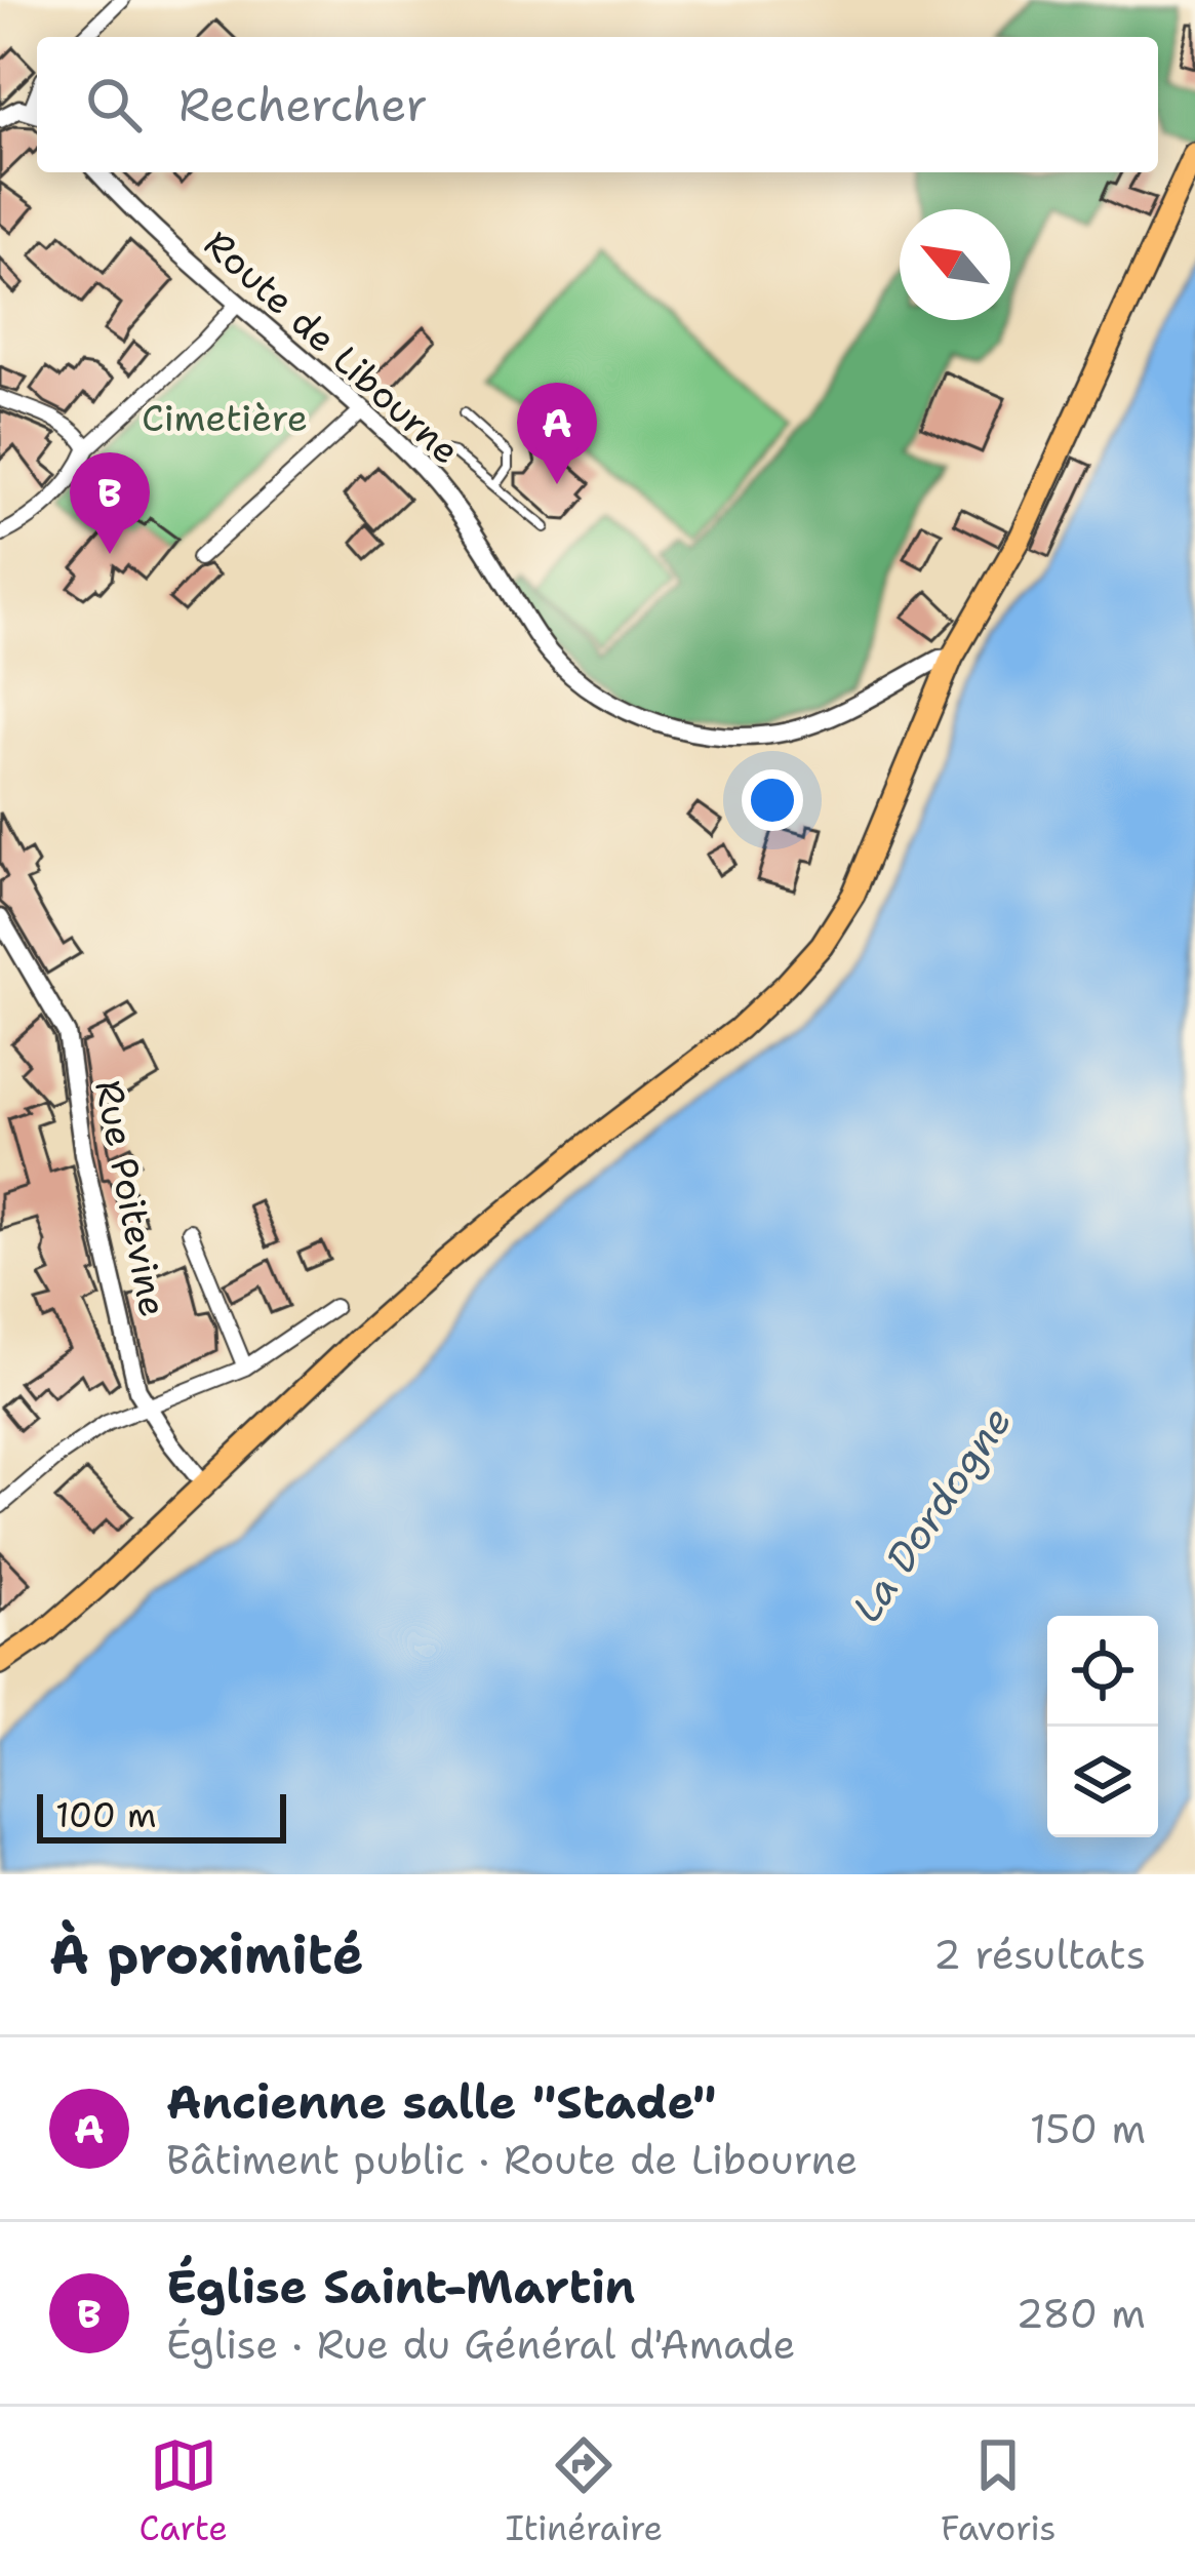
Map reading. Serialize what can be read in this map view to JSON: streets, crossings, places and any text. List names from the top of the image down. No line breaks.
{"streets":{"street":["Route de Libourne","Rue Poitevine"]},"water":["La Dordogne"],"parks":["Cimetière"],"scale_bar":"100 m","north":"top left","page":{"search":"Rechercher","pins":["A","B"],"scale":"100 m","heading":["À proximité","2 résultats"],"list":[{"mark":"A","name":"Ancienne salle \"Stade\"","note":"Bâtiment public · Route de Libourne","value":"150 m"},{"mark":"B","name":"Église Saint-Martin","note":"Église · Rue du Général d'Amade","value":"280 m"}],"nav":["Carte","Itinéraire","Favoris"]}}
